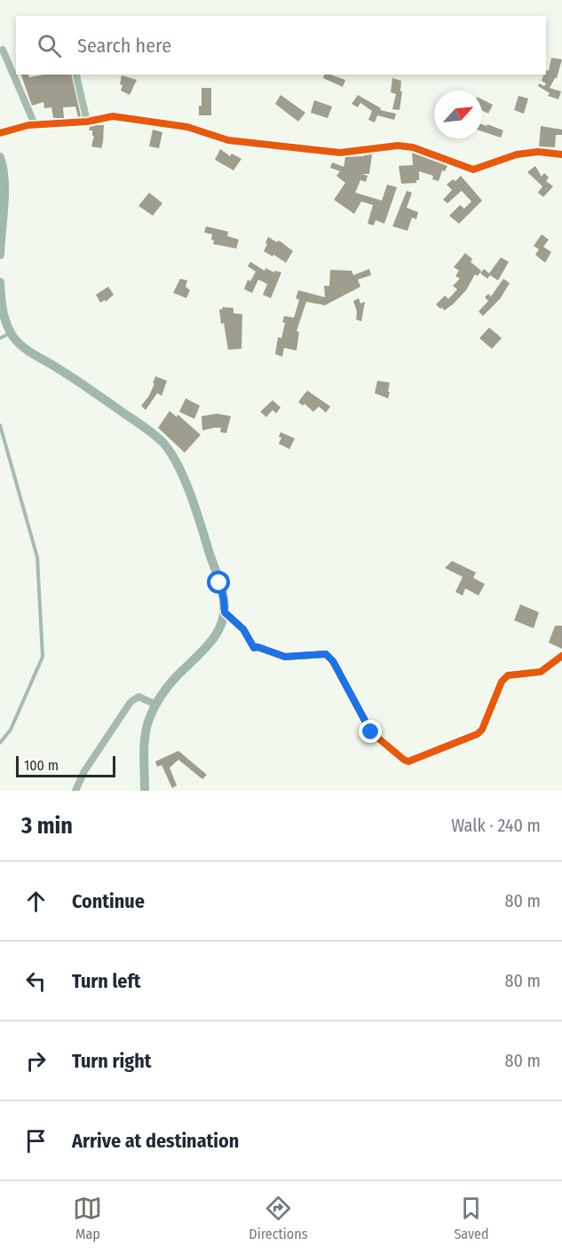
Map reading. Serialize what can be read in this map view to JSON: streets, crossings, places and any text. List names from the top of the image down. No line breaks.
{"scale_bar":"100 m","north":"top right","page":{"search":"Search here","scale":"100 m","heading":["3 min","Walk · 240 m"],"list":[["Continue","80 m"],["Turn left","80 m"],["Turn right","80 m"],"Arrive at destination"],"nav":["Map","Directions","Saved"]}}
